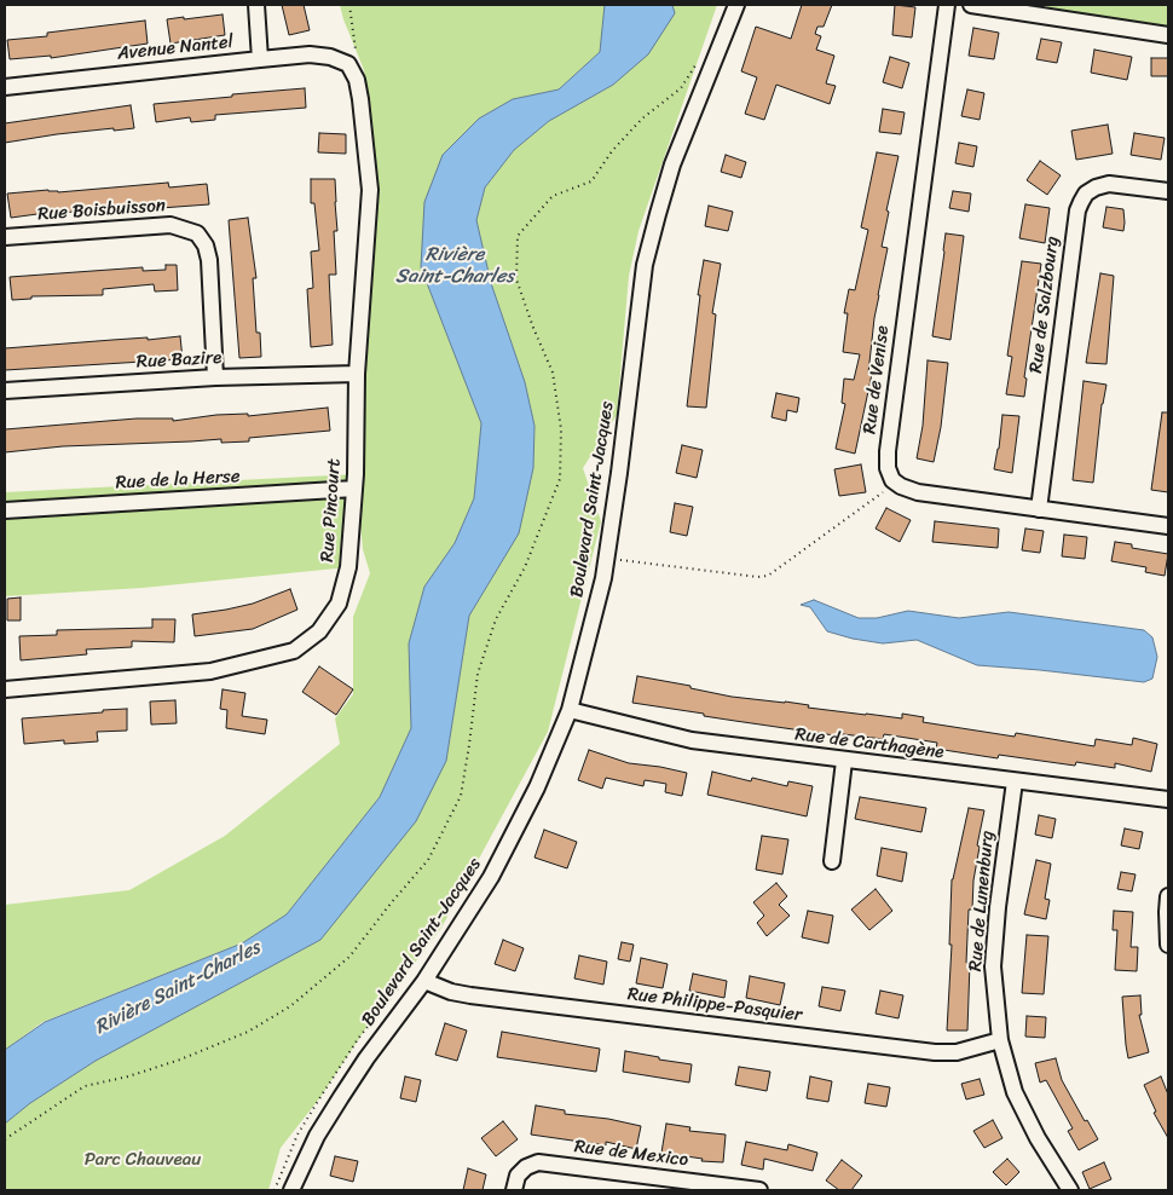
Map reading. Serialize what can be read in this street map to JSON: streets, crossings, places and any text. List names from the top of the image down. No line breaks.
{"streets":{"street":["Avenue Nantel","Rue Boisbuisson","Rue de Salzbourg","Rue Bazire","Rue de Venise","Rue de la Herse","Boulevard Saint-Jacques","Rue Pincourt","Rue de Carthagène","Rue de Lunenburg","Rue Philippe-Pasquier","Rue de Mexico"]},"crossings":[["Avenue Nantel","Rue Pincourt"],["Rue Boisbuisson","Rue Bazire"],["Rue Bazire","Rue Pincourt"],["Rue de la Herse","Rue Pincourt"],["Boulevard Saint-Jacques","Rue de Carthagène"],["Boulevard Saint-Jacques","Rue Philippe-Pasquier"],["Rue de Carthagène","Rue de Lunenburg"],["Rue de Lunenburg","Rue Philippe-Pasquier"]],"water":["Rivière Saint-Charles"],"parks":["Parc Chauveau"]}
